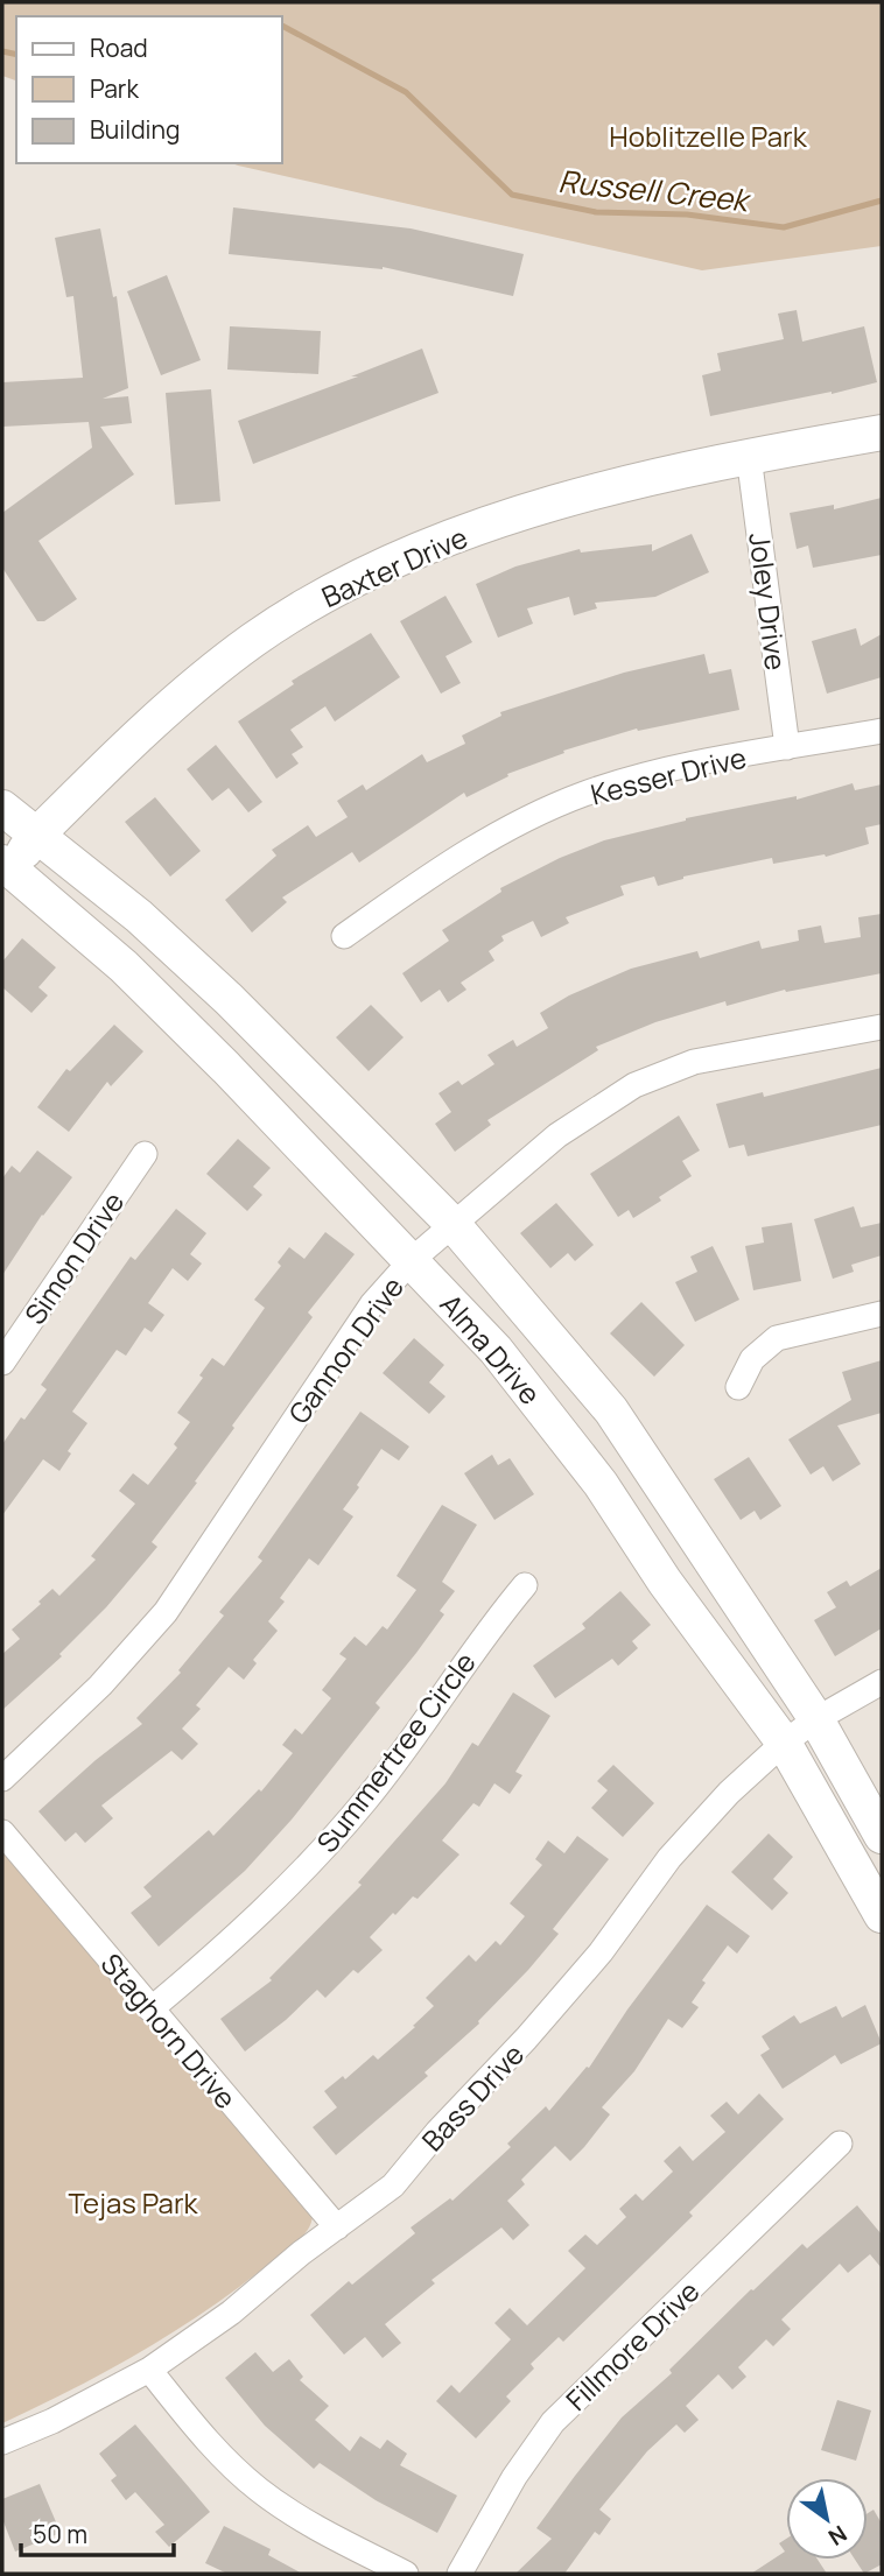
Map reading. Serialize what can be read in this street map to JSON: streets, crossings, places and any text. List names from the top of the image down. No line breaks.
{"streets":{"main road":["Baxter Drive","Alma Drive"],"street":["Joley Drive","Kesser Drive","Simon Drive","Gannon Drive","Summertree Circle","Staghorn Drive","Bass Drive","Fillmore Drive"]},"crossings":[["Baxter Drive","Joley Drive"],["Baxter Drive","Alma Drive"],["Joley Drive","Kesser Drive"],["Alma Drive","Gannon Drive"],["Alma Drive","Bass Drive"],["Summertree Circle","Staghorn Drive"],["Staghorn Drive","Bass Drive"]],"water":["Russell Creek"],"parks":["Hoblitzelle Park","Tejas Park"],"legend":["Road","Park","Building"],"scale_bar":"50 m","north":"bottom right"}
